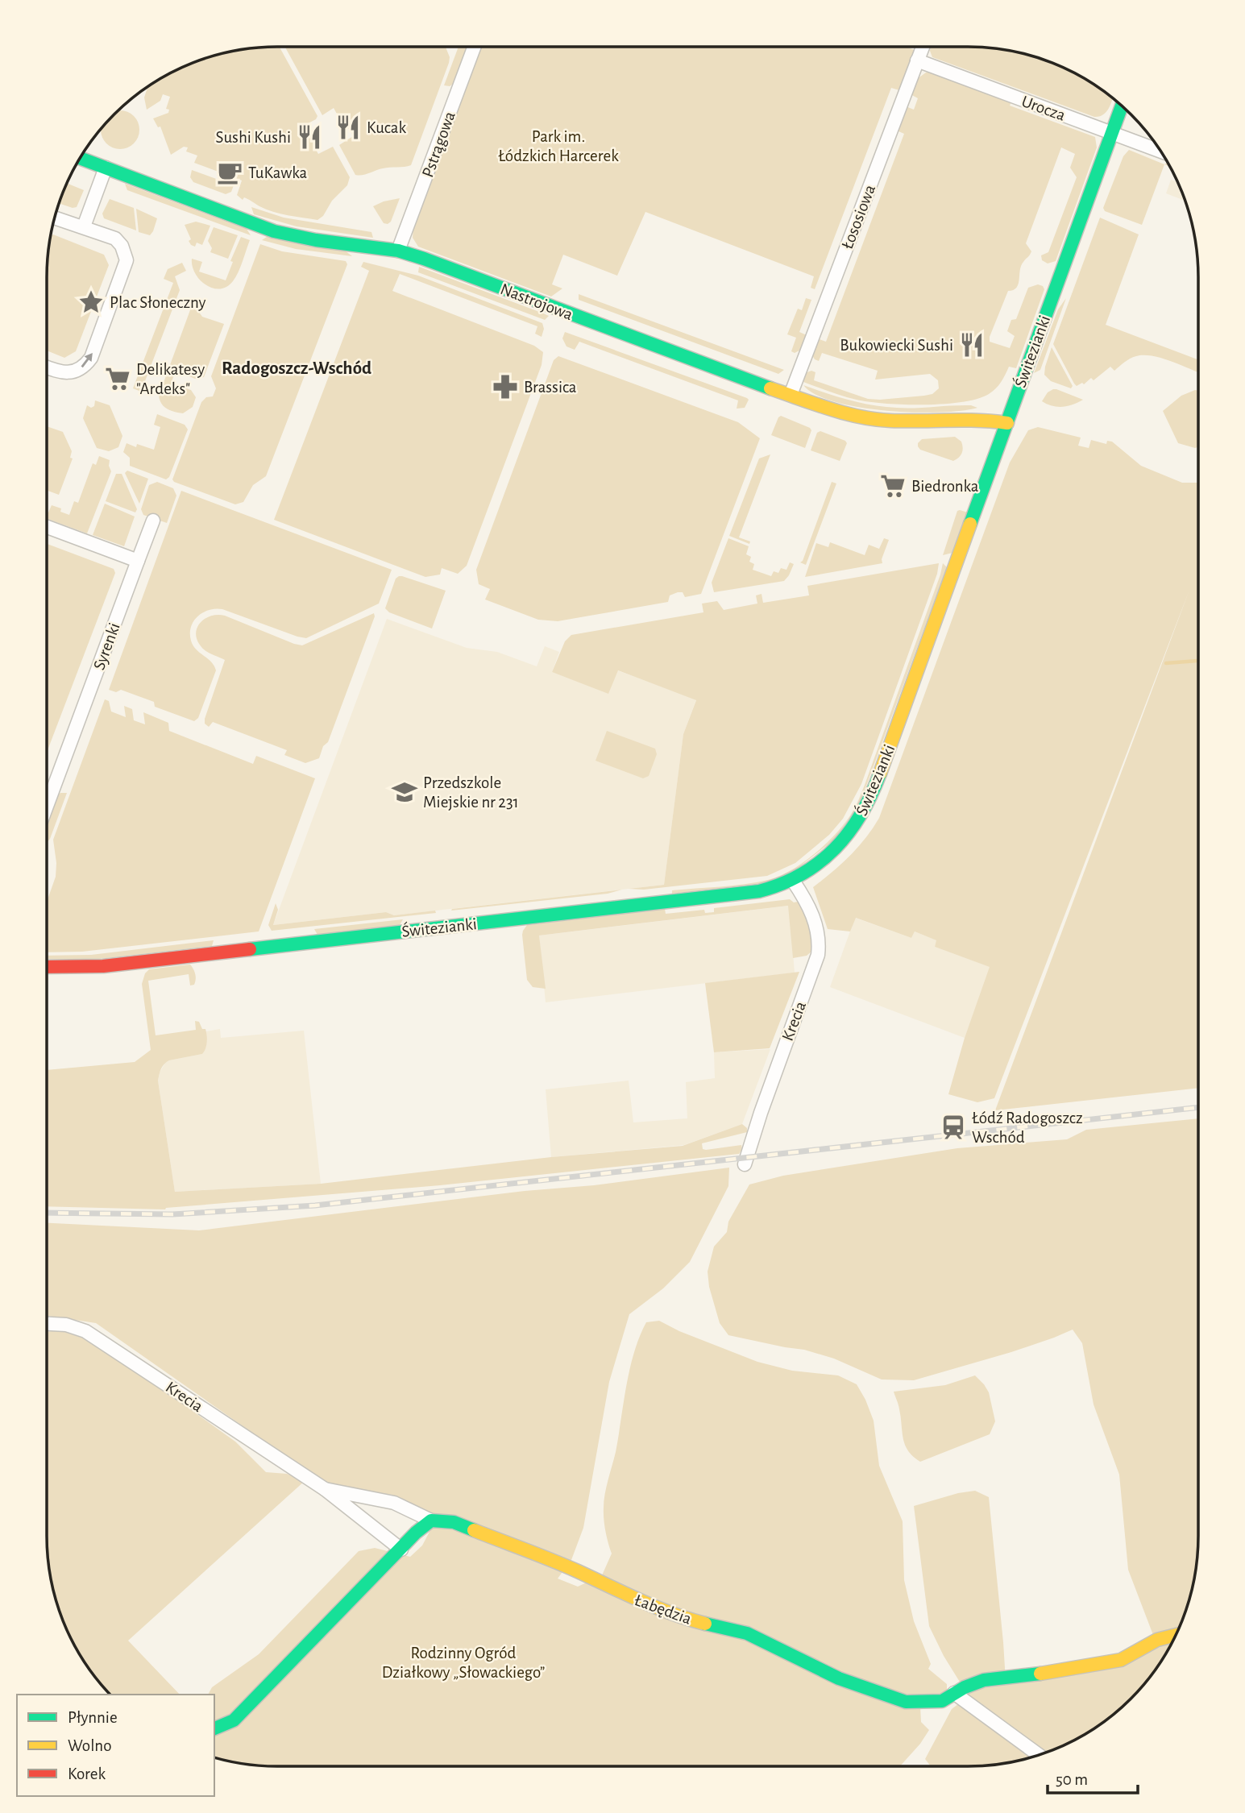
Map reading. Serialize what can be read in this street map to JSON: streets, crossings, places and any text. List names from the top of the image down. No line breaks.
{"streets":{"street":["Urocza","Pstrągowa","Łososiowa","Nastrojowa","Świtezianki","Syrenki","Krecia","Łabędzia"]},"crossings":[["Urocza","Łososiowa"],["Urocza","Świtezianki"],["Pstrągowa","Nastrojowa"],["Łososiowa","Nastrojowa"],["Nastrojowa","Świtezianki"],["Świtezianki","Krecia"],["Krecia","Łabędzia"]],"districts":["Radogoszcz-Wschód"],"parks":["Park im. Łódzkich Harcerek","Rodzinny Ogród Działkowy „Słowackiego”"],"places":{"restaurant":["Kucak","Sushi Kushi","Bukowiecki Sushi"],"cafe":["TuKawka"],"place":["Plac Słoneczny"],"supermarket":["Delikatesy \"Ardeks\"","Biedronka"],"pharmacy":["Brassica"],"school or university":["Przedszkole Miejskie nr 231"],"station":["Łódź Radogoszcz Wschód"]},"legend":["Płynnie","Wolno","Korek"],"scale_bar":"50 m"}
